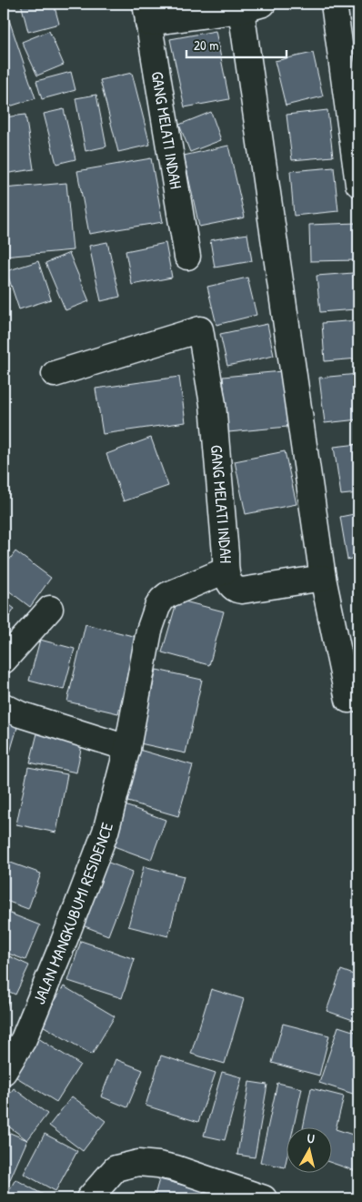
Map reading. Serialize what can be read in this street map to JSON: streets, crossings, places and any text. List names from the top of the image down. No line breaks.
{"streets":{"street":["GANG MELATI INDAH","JALAN MANGKUBUMI RESIDENCE"]},"crossings":[["GANG MELATI INDAH","JALAN MANGKUBUMI RESIDENCE"]],"scale_bar":"20 m","north":"top"}
